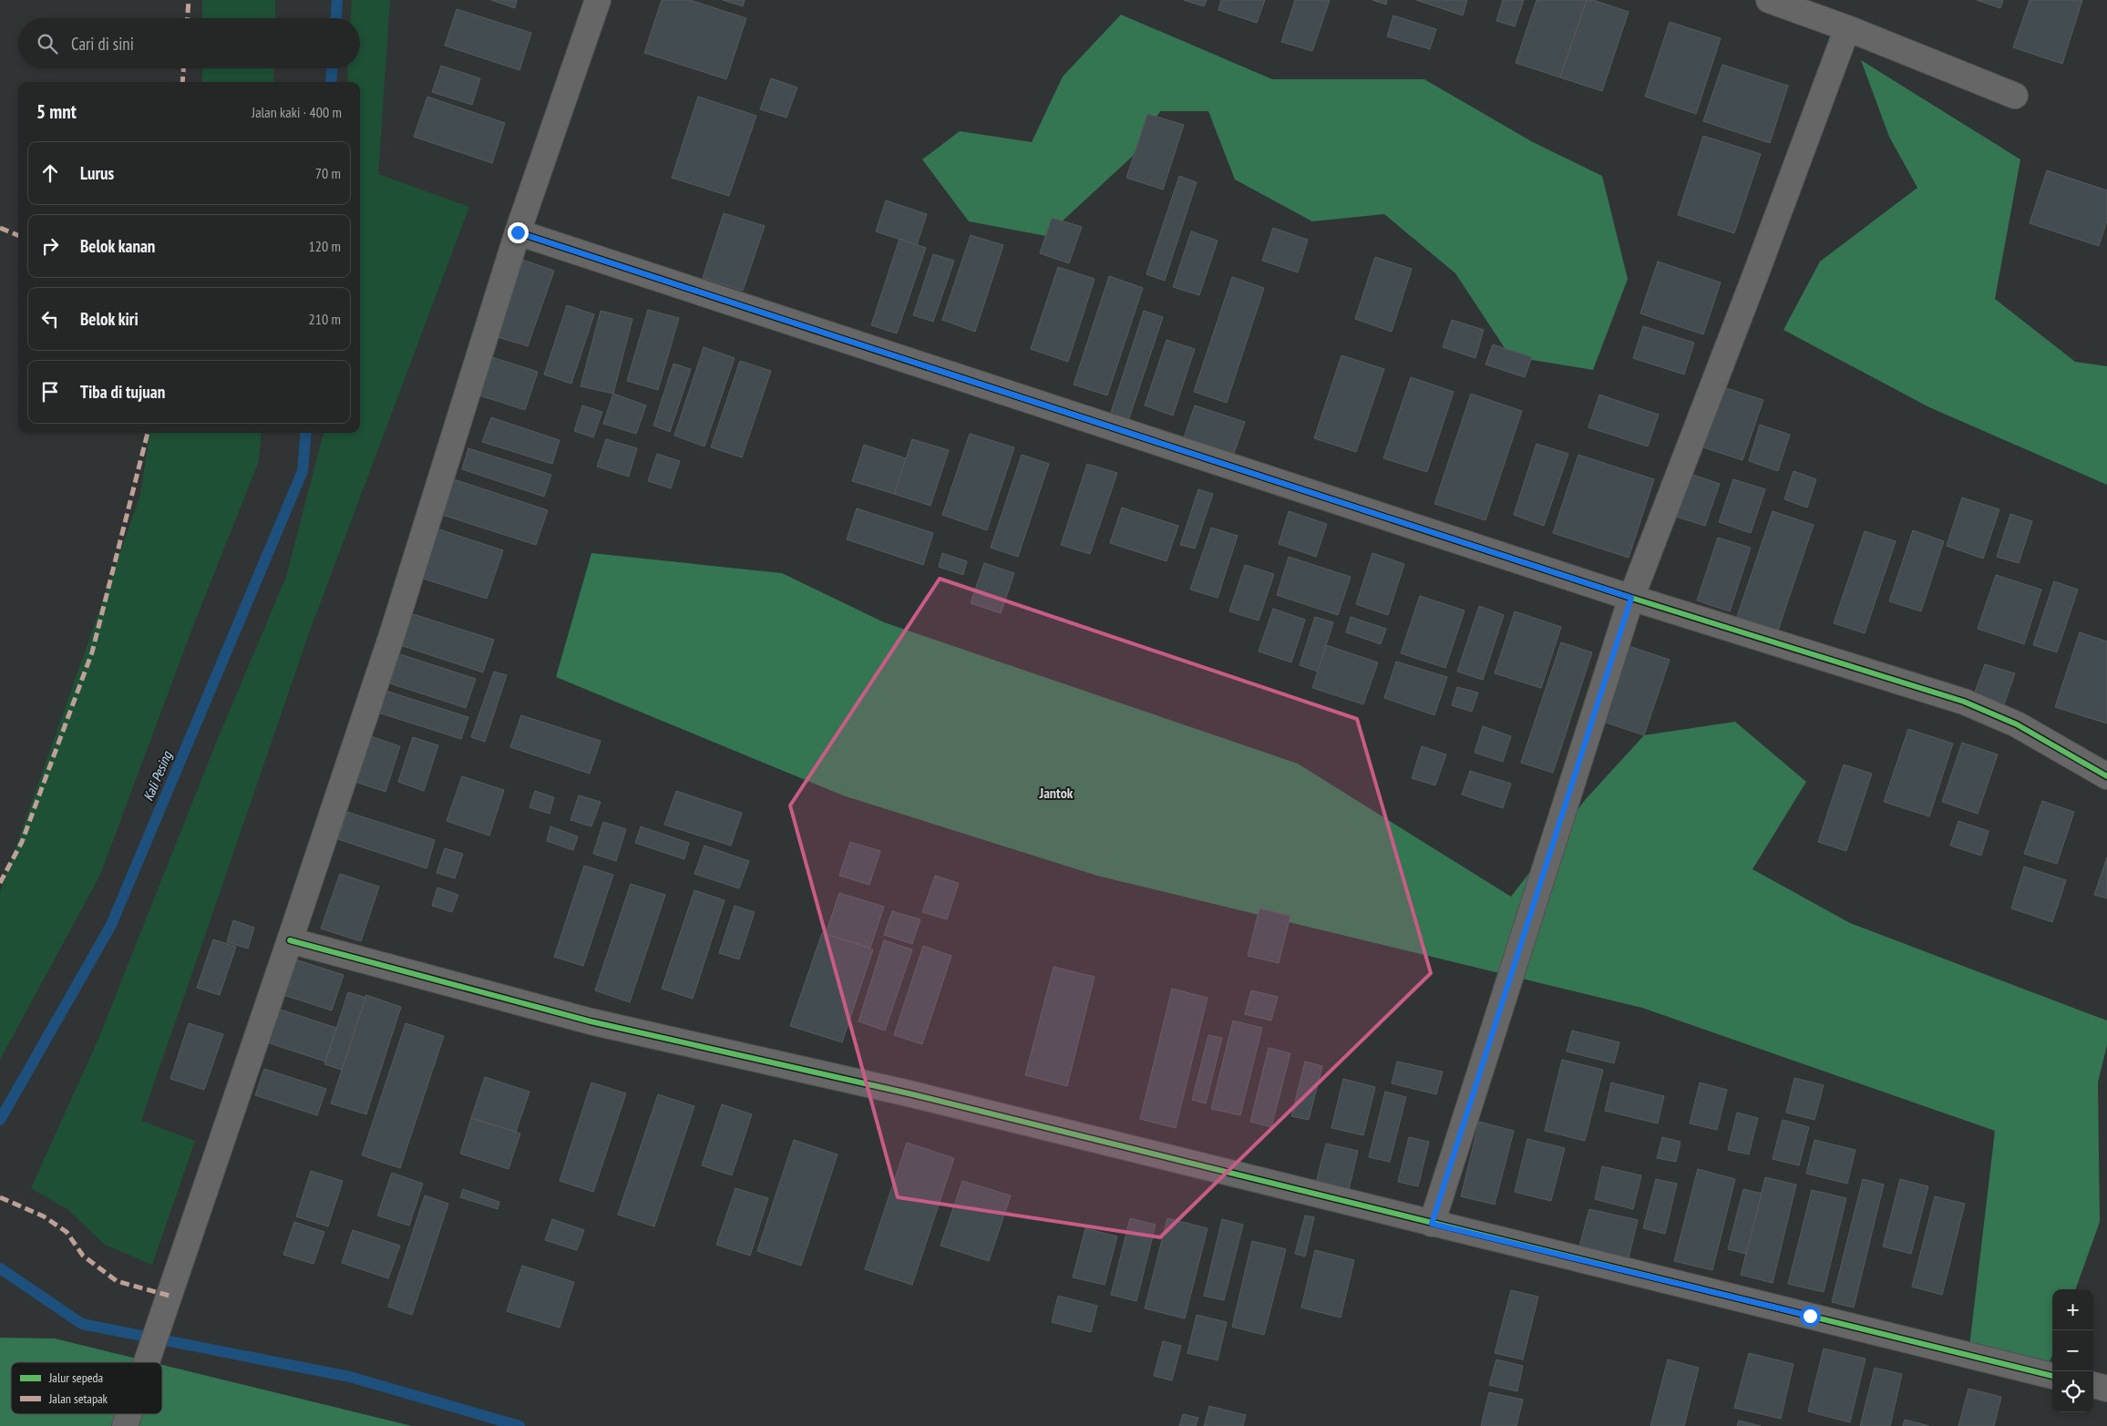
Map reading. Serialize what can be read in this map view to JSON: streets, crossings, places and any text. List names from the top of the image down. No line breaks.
{"districts":["Jantok"],"water":["Kali Pesing"],"legend":["Jalur sepeda","Jalan setapak"],"page":{"search":"Cari di sini","heading":["5 mnt","Jalan kaki · 400 m"],"list":[["Lurus","70 m"],["Belok kanan","120 m"],["Belok kiri","210 m"],"Tiba di tujuan"],"map_buttons":["+","−"]}}
